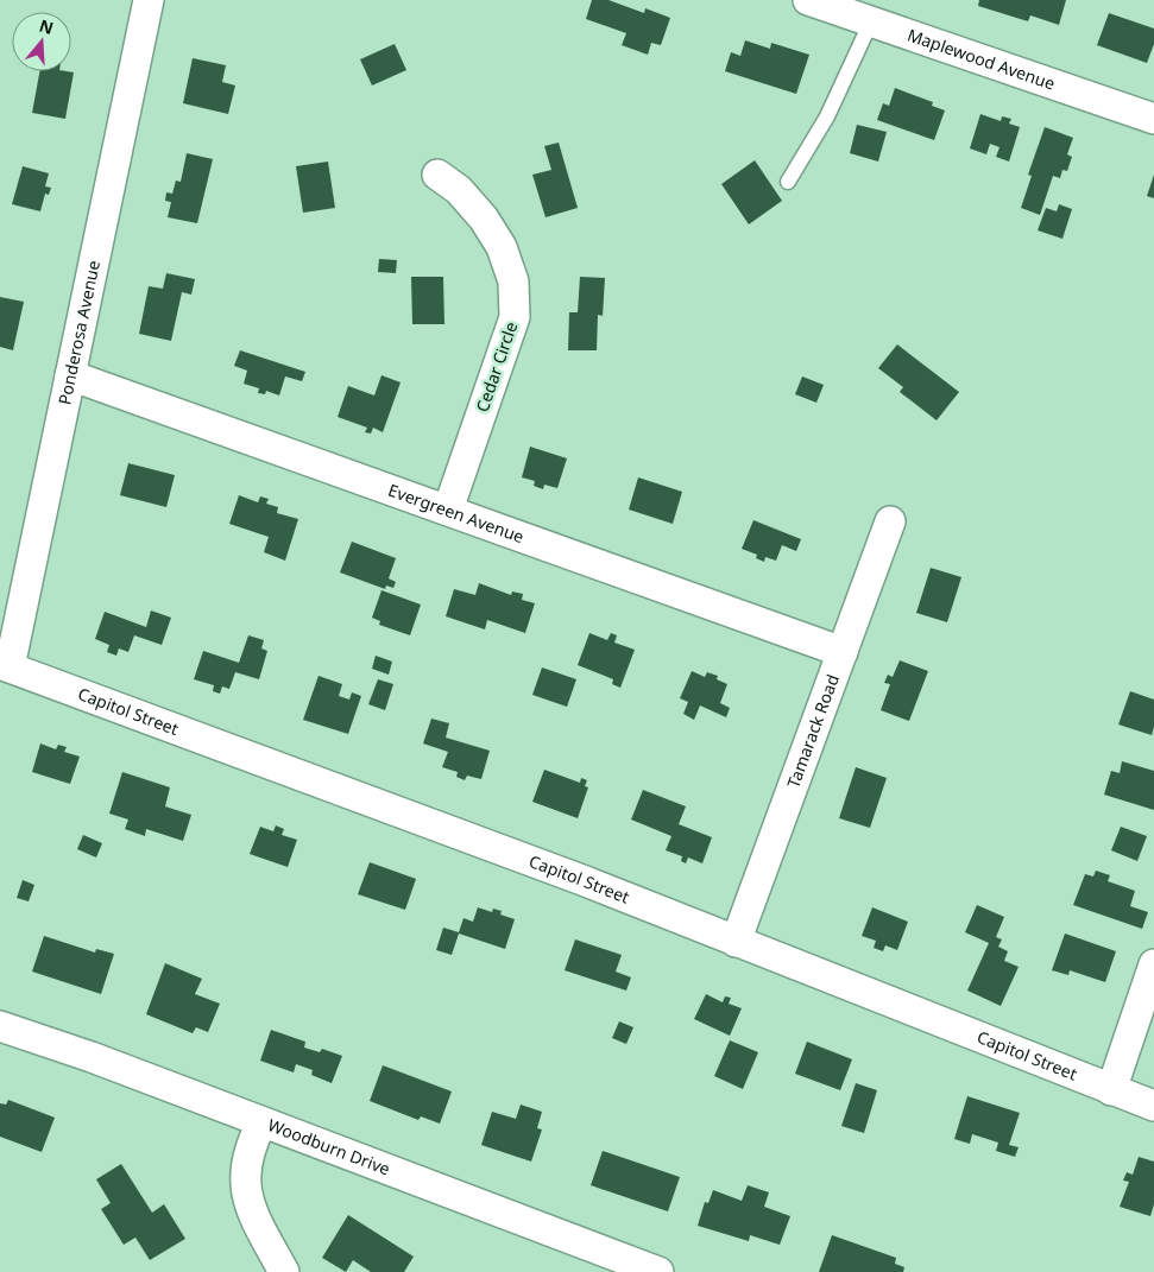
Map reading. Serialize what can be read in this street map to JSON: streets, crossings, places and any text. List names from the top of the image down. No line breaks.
{"streets":{"street":["Maplewood Avenue","Ponderosa Avenue","Cedar Circle","Evergreen Avenue","Capitol Street","Tamarack Road","Woodburn Drive"]},"crossings":[["Ponderosa Avenue","Evergreen Avenue"],["Ponderosa Avenue","Capitol Street"],["Cedar Circle","Evergreen Avenue"],["Evergreen Avenue","Tamarack Road"],["Capitol Street","Tamarack Road"]],"north":"top"}
